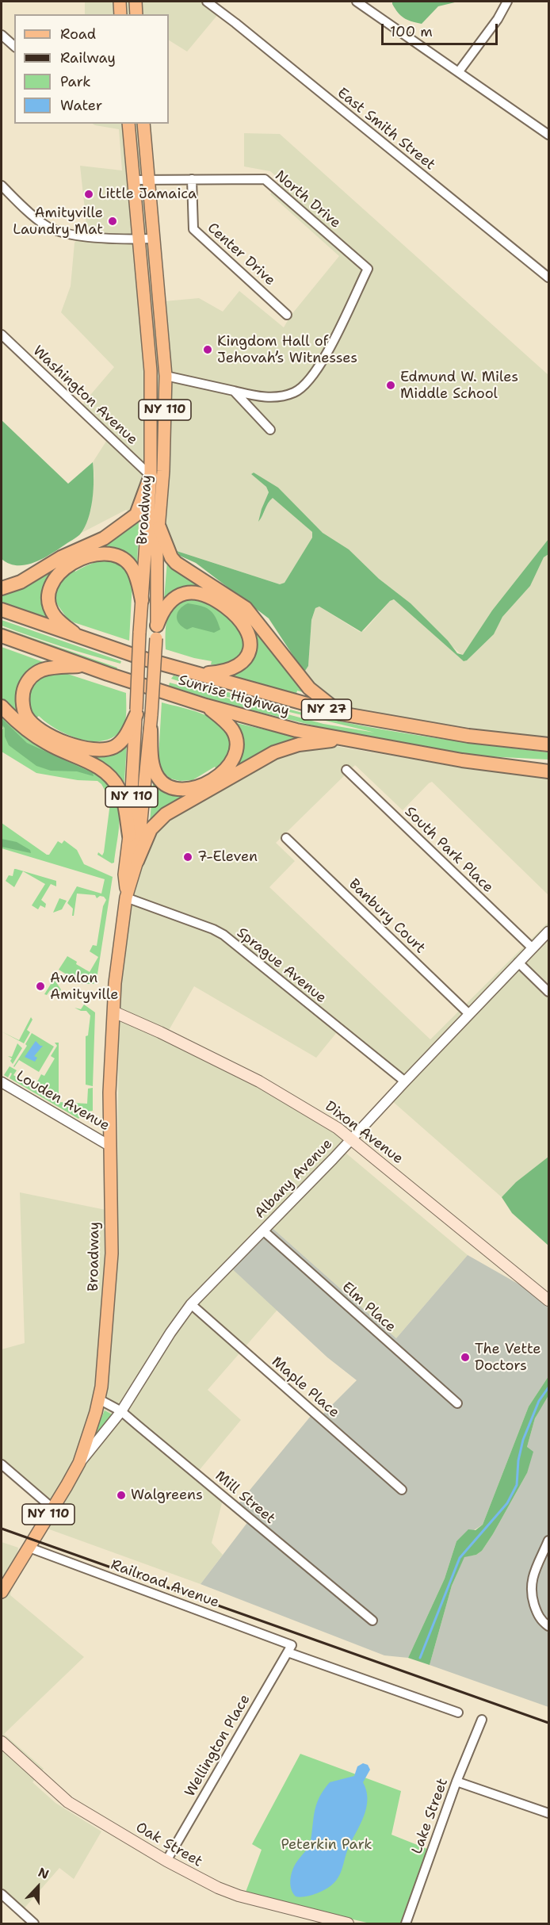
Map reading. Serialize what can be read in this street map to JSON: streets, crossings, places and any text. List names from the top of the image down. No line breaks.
{"streets":{"highway":["Sunrise Highway","NY 27"],"main road":["NY 110","Broadway","Dixon Avenue","Oak Street"],"street":["East Smith Street","North Drive","Center Drive","Washington Avenue","South Park Place","Banbury Court","Sprague Avenue","Louden Avenue","Albany Avenue","Elm Place","Maple Place","Mill Street","Railroad Avenue","Wellington Place","Lake Street"]},"crossings":[["North Drive","Center Drive"],["North Drive","Broadway"],["Washington Avenue","Broadway"],["Broadway","Sprague Avenue"],["Broadway","Louden Avenue"],["Broadway","Dixon Avenue"],["Broadway","Albany Avenue"],["Broadway","Mill Street"],["Broadway","Railroad Avenue"],["South Park Place","Albany Avenue"],["Banbury Court","Albany Avenue"],["Sprague Avenue","Albany Avenue"],["Dixon Avenue","Albany Avenue"],["Albany Avenue","Elm Place"],["Albany Avenue","Maple Place"],["Albany Avenue","Mill Street"],["Railroad Avenue","Wellington Place"],["Wellington Place","Oak Street"]],"parks":["Peterkin Park"],"places":["Little Jamaica","Amityville Laundry Mat","Kingdom Hall of Jehovah’s Witnesses","Edmund W. Miles Middle School","7-Eleven","Avalon Amityville","The Vette Doctors","Walgreens"],"legend":["Road","Railway","Park","Water"],"scale_bar":"100 m","north":"top"}
